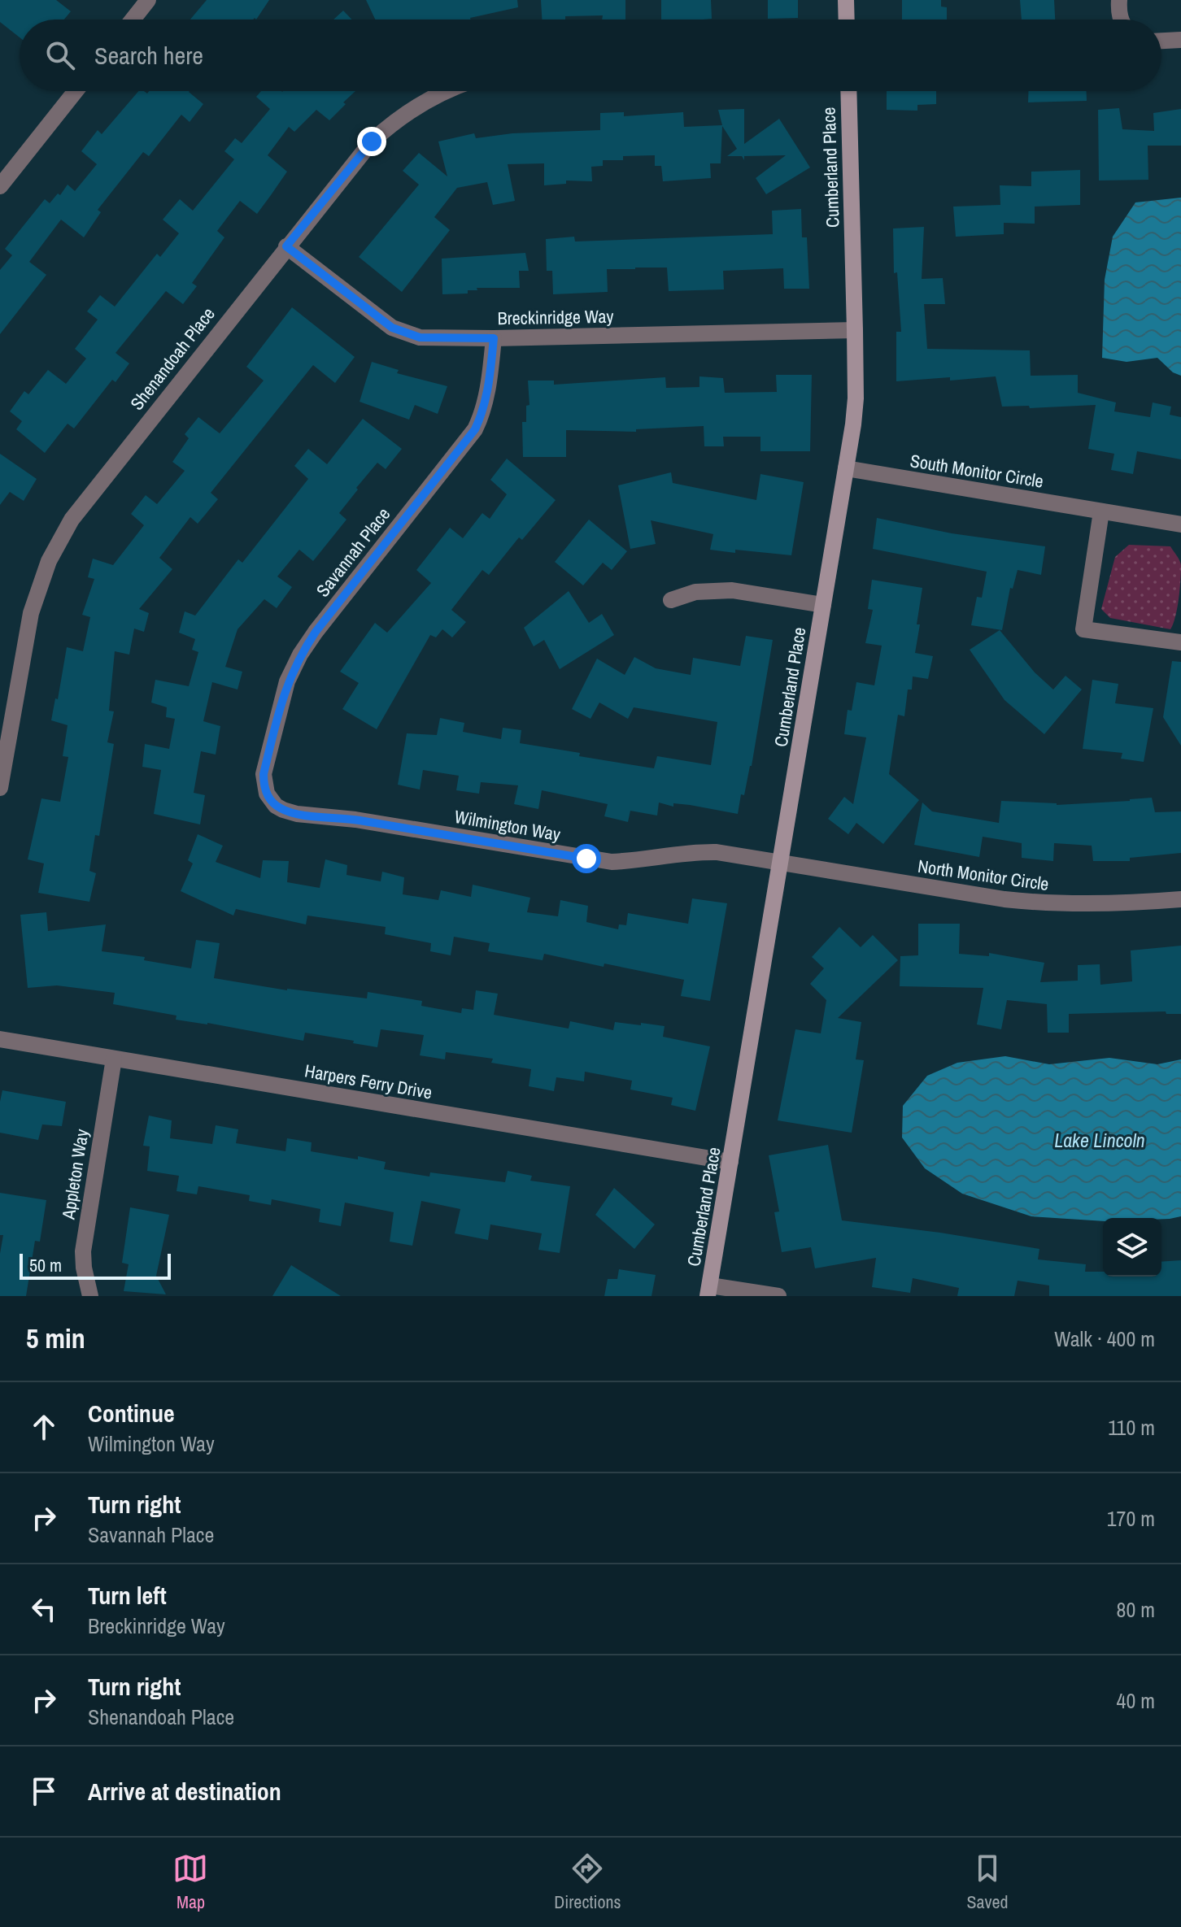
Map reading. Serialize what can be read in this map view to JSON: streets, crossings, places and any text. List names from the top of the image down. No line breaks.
{"streets":{"street":["Cumberland Place","Breckinridge Way","Shenandoah Place","South Monitor Circle","Savannah Place","Wilmington Way","North Monitor Circle","Harpers Ferry Drive","Appleton Way"]},"crossings":[["Cumberland Place","Breckinridge Way"],["Cumberland Place","South Monitor Circle"],["Cumberland Place","Wilmington Way"],["Cumberland Place","North Monitor Circle"],["Cumberland Place","Harpers Ferry Drive"],["Breckinridge Way","Shenandoah Place"],["Breckinridge Way","Savannah Place"],["Savannah Place","Wilmington Way"],["Wilmington Way","North Monitor Circle"],["Harpers Ferry Drive","Appleton Way"]],"water":["Lake Lincoln"],"scale_bar":"50 m","page":{"search":"Search here","scale":"50 m","heading":["5 min","Walk · 400 m"],"list":[["Continue","Wilmington Way","110 m"],["Turn right","Savannah Place","170 m"],["Turn left","Breckinridge Way","80 m"],["Turn right","Shenandoah Place","40 m"],"Arrive at destination"],"nav":["Map","Directions","Saved"]}}
